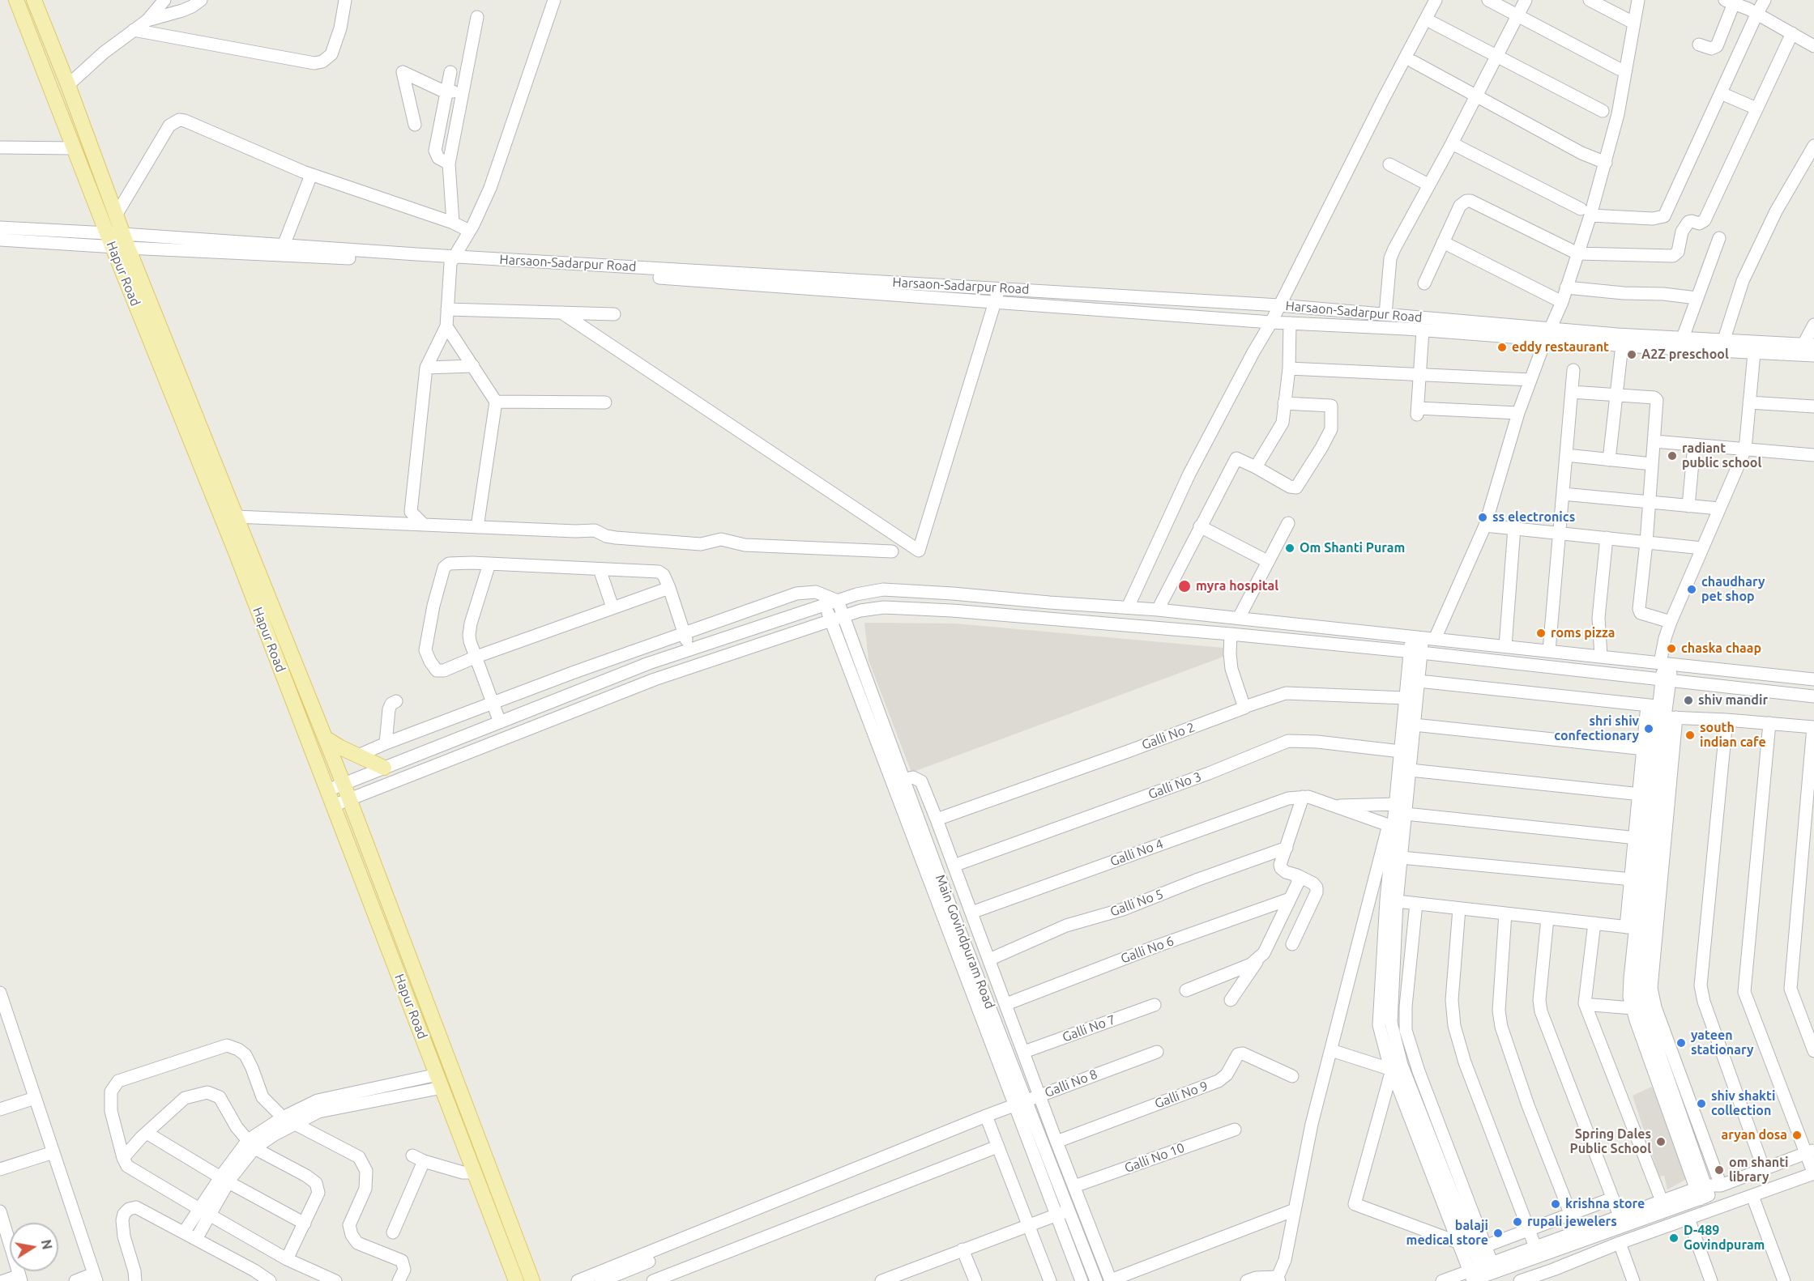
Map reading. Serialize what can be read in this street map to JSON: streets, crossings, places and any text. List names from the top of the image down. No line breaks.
{"streets":{"main road":["Hapur Road"],"street":["Harsaon-Sadarpur Road","Galli No 2","Galli No 3","Galli No 4","Galli No 5","Main Govindpuram Road","Galli No 6","Galli No 7","Galli No 8","Galli No 9","Galli No 10"]},"crossings":[["Harsaon-Sadarpur Road","Hapur Road"],["Main Govindpuram Road","Galli No 8"]],"places":["eddy restaurant","A2Z preschool","radiant public school","ss electronics","Om Shanti Puram","myra hospital","chaudhary pet shop","roms pizza","chaska chaap","shiv mandir","shri shiv confectionary","south indian cafe","yateen stationary","shiv shakti collection","aryan dosa","Spring Dales Public School","om shanti library","krishna store","rupali jewelers","balaji medical store","D-489 Govindpuram"],"north":"right"}
